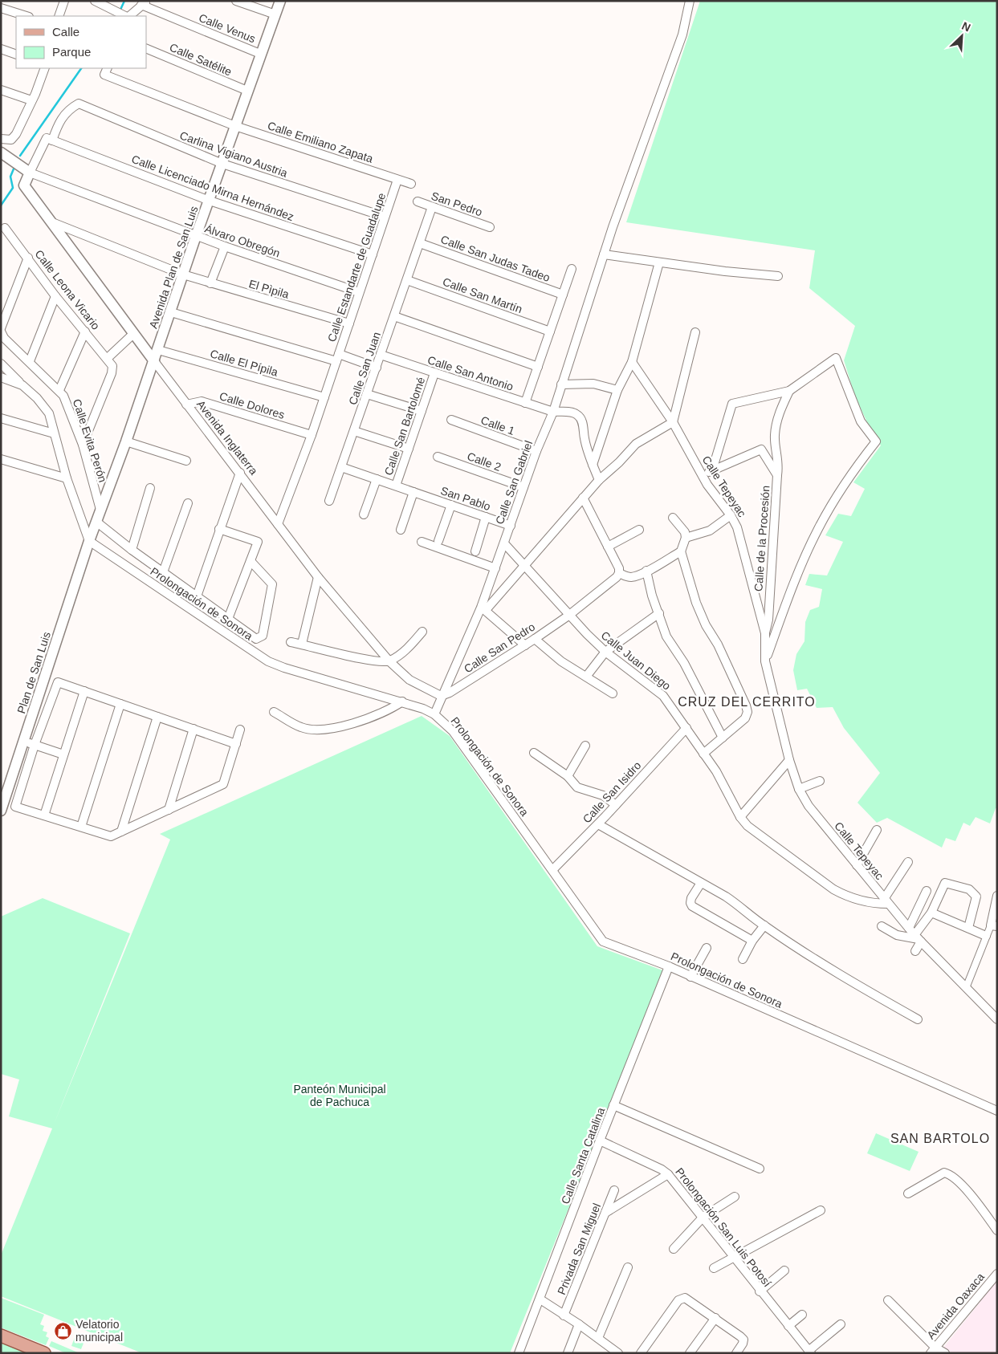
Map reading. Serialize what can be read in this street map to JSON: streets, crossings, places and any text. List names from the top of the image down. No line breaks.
{"streets":{"street":["Calle Venus","Calle Satélite","Calle Emiliano Zapata","Carlina Vigiano Austria","Calle Licenciado Mirna Hernández","San Pedro","Álvaro Obregón","Calle San Judas Tadeo","Avenida Plan de San Luis","Calle Estandarte de Guadalupe","El Pìpila","Calle Leona Vicario","Calle San Martín","Calle El Pípila","Calle San Juan","Calle San Antonio","Calle Dolores","Calle 1","Calle San Bartolomé","Avenida Inglaterra","Calle Evita Perón","Calle 2","Calle San Gabriel","Calle Tepeyac","San Pablo","Calle de la Procesión","Prolongación de Sonora","Calle San Pedro","Calle Juan Diego","Plan de San Luis","Calle San Isidro","Calle Santa Catalina","Prolongación San Luis Potosí","Privada San Miguel","Avenida Oaxaca"]},"crossings":[["Calle Venus","Avenida Plan de San Luis"],["Calle Satélite","Avenida Plan de San Luis"],["Calle Emiliano Zapata","Avenida Plan de San Luis"],["Calle Emiliano Zapata","Calle Estandarte de Guadalupe"],["Carlina Vigiano Austria","Calle Licenciado Mirna Hernández"],["Carlina Vigiano Austria","Avenida Plan de San Luis"],["Carlina Vigiano Austria","Calle Estandarte de Guadalupe"],["Calle Licenciado Mirna Hernández","Avenida Plan de San Luis"],["Calle Licenciado Mirna Hernández","Calle Estandarte de Guadalupe"],["San Pedro","Calle San Juan"],["Álvaro Obregón","Avenida Plan de San Luis"],["Álvaro Obregón","Calle Estandarte de Guadalupe"],["Álvaro Obregón","Avenida Inglaterra"],["Calle San Judas Tadeo","Calle San Juan"],["Avenida Plan de San Luis","El Pìpila"],["Avenida Plan de San Luis","Calle El Pípila"],["Avenida Plan de San Luis","Avenida Inglaterra"],["Avenida Plan de San Luis","Calle Evita Perón"],["Avenida Plan de San Luis","Prolongación de Sonora"],["Avenida Plan de San Luis","Plan de San Luis"],["Calle Estandarte de Guadalupe","El Pìpila"],["Calle Estandarte de Guadalupe","Calle El Pípila"],["Calle Estandarte de Guadalupe","Calle Dolores"],["Calle Estandarte de Guadalupe","Avenida Inglaterra"],["El Pìpila","Avenida Inglaterra"],["Calle Leona Vicario","Calle Evita Perón"],["Calle San Martín","Calle San Juan"],["Calle San Juan","Calle San Antonio"],["Calle San Juan","San Pablo"],["Calle San Antonio","Calle San Bartolomé"],["Calle San Antonio","Calle San Gabriel"],["Calle Dolores","Avenida Inglaterra"],["Calle 1","Calle San Gabriel"],["Calle San Bartolomé","San Pablo"],["Avenida Inglaterra","Calle San Gabriel"],["Avenida Inglaterra","Calle San Pedro"],["Calle 2","Calle San Gabriel"],["Calle San Gabriel","San Pablo"],["Calle San Gabriel","Prolongación de Sonora"],["Calle San Gabriel","Calle San Pedro"],["Calle San Gabriel","Calle Juan Diego"],["Calle Tepeyac","Calle de la Procesión"],["Calle Tepeyac","Calle Juan Diego"],["Prolongación de Sonora","Plan de San Luis"],["Prolongación de Sonora","Calle San Isidro"],["Prolongación de Sonora","Calle Santa Catalina"],["Calle San Pedro","Calle Juan Diego"],["Calle Juan Diego","Calle San Isidro"],["Calle Santa Catalina","Prolongación San Luis Potosí"]],"districts":["CRUZ DEL CERRITO","SAN BARTOLO"],"parks":["Panteón Municipal de Pachuca"],"places":{"shop":["Velatorio municipal"]},"legend":["Calle","Parque"],"north":"top right"}
